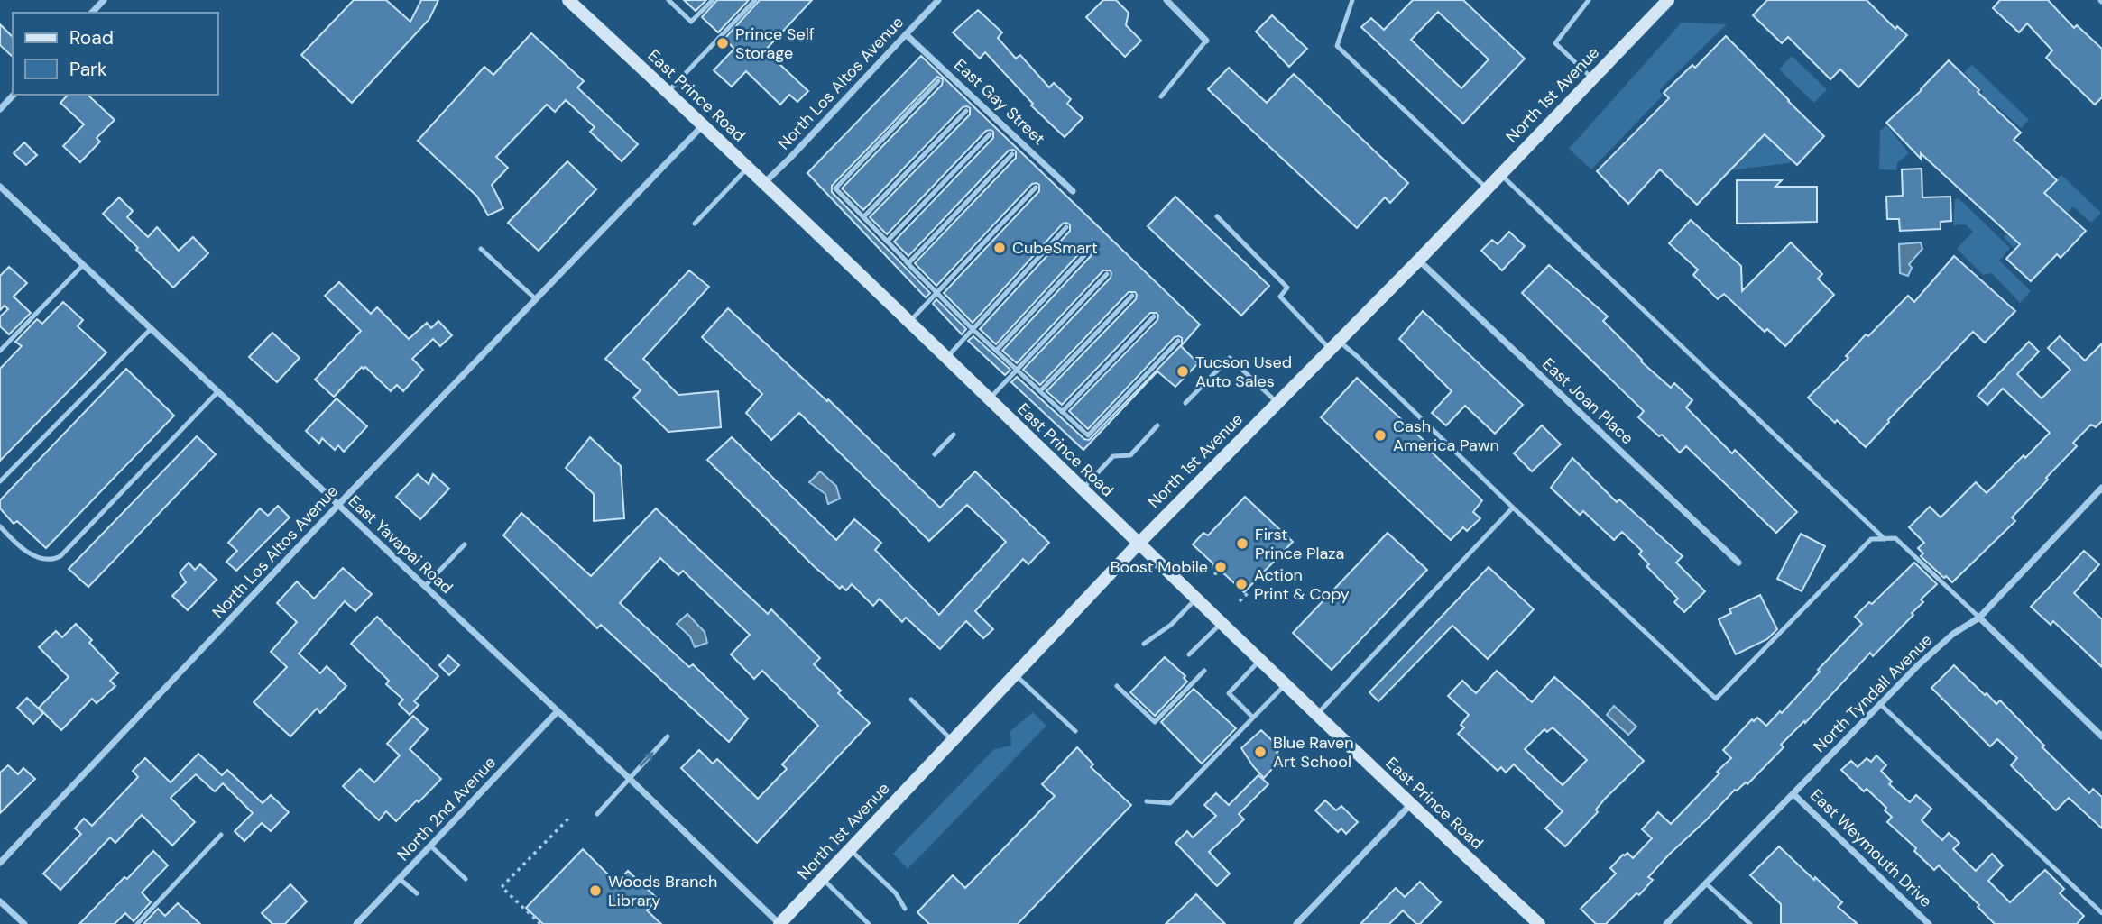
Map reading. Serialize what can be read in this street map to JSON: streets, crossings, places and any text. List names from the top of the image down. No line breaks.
{"streets":{"main road":["North 1st Avenue","East Prince Road"],"street":["North Los Altos Avenue","East Gay Street","East Joan Place","East Yavapai Road","North Tyndall Avenue","North 2nd Avenue","East Weymouth Drive"]},"crossings":[["North Los Altos Avenue","East Prince Road"],["North Los Altos Avenue","East Gay Street"],["North Los Altos Avenue","East Yavapai Road"],["North 1st Avenue","East Prince Road"],["North 1st Avenue","East Joan Place"],["North 1st Avenue","East Yavapai Road"],["East Yavapai Road","North 2nd Avenue"],["North Tyndall Avenue","East Weymouth Drive"]],"places":["Prince Self Storage","CubeSmart","Tucson Used Auto Sales","Cash America Pawn","First Prince Plaza","Boost Mobile","Action Print & Copy","Blue Raven Art School","Woods Branch Library"],"legend":["Road","Park"]}
